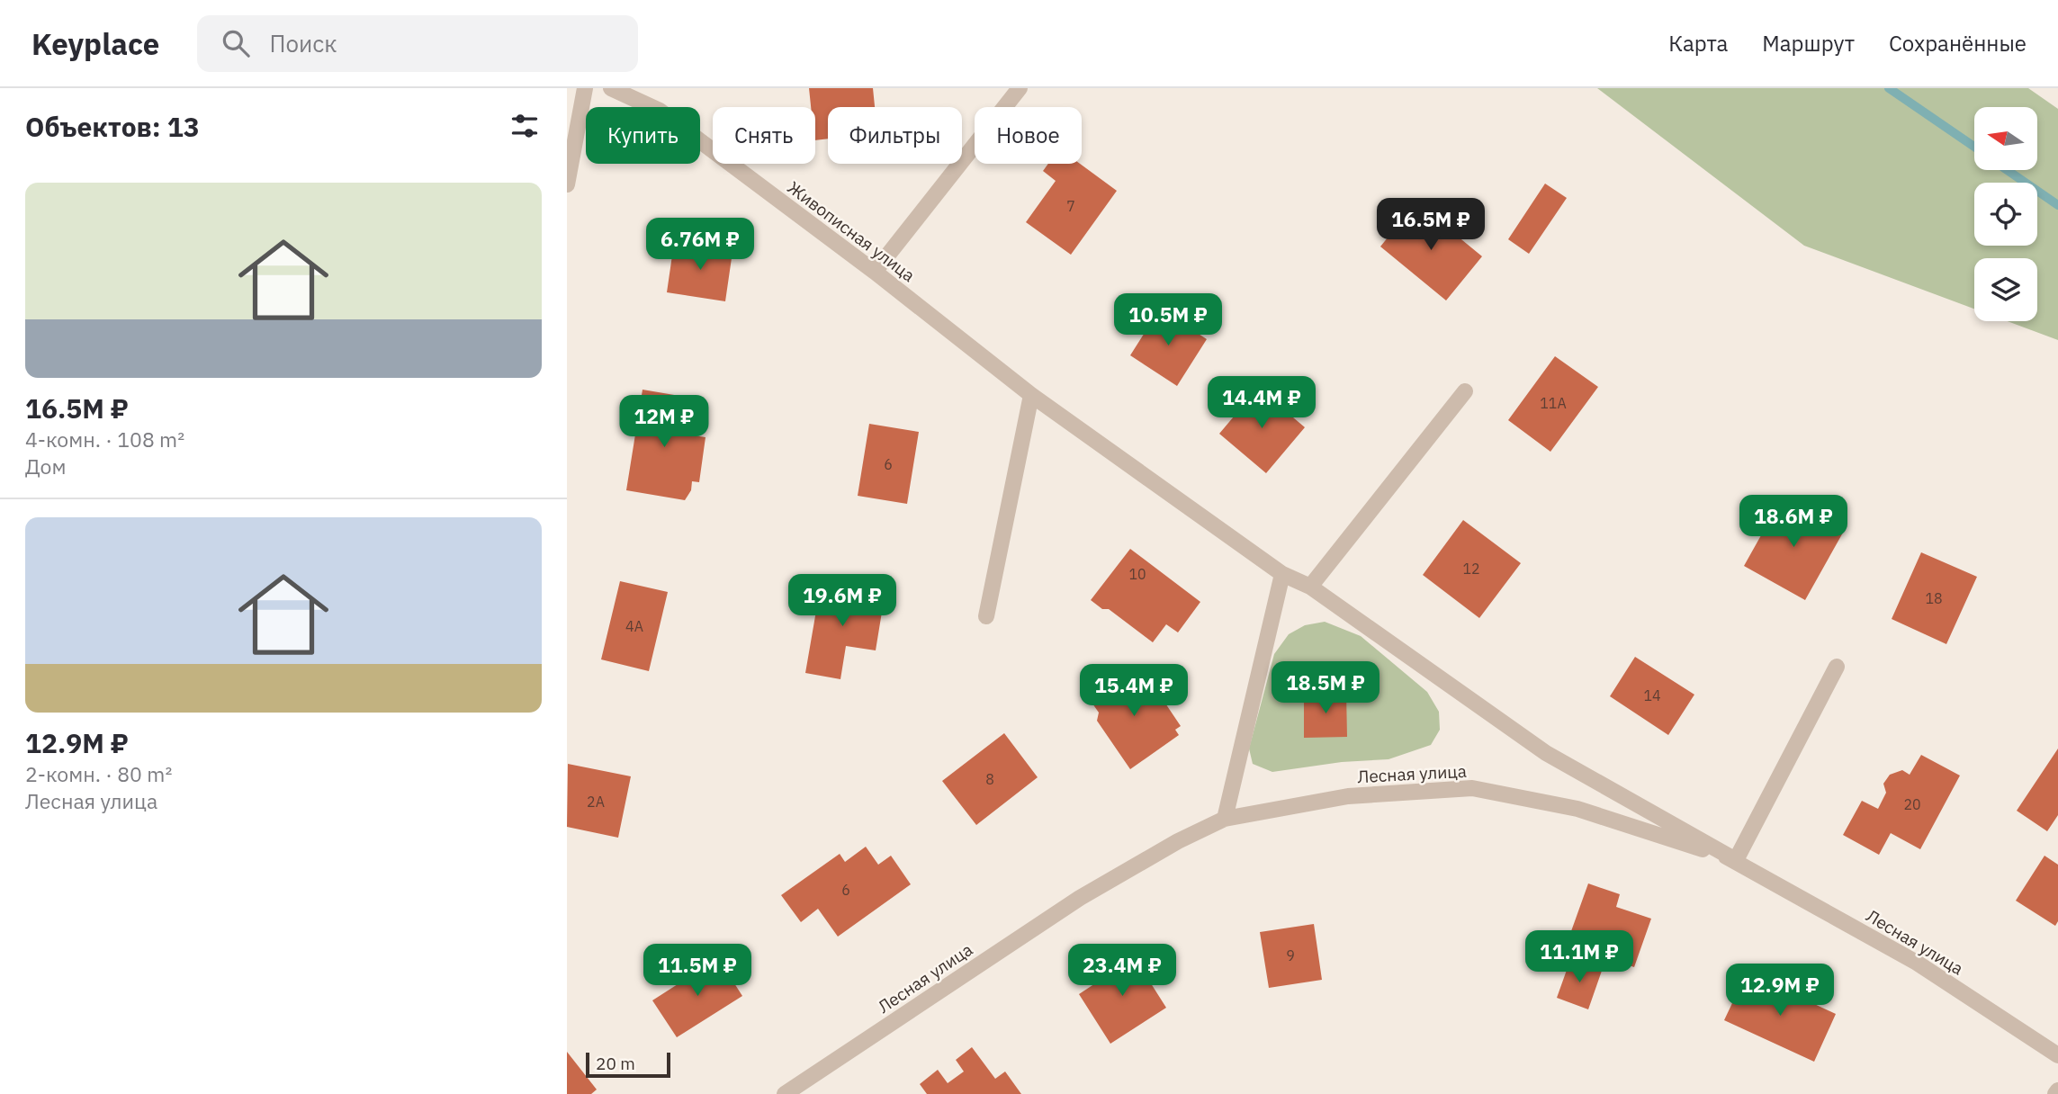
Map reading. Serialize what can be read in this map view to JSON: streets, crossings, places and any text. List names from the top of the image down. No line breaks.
{"streets":{"street":["Живописная улица","Лесная улица"]},"crossings":[["Живописная улица","Лесная улица"]],"house_numbers":["7","11А","6","12","10","18","4А","14","8","2А","20","6","9"],"scale_bar":"20 m","north":"left","page":{"header":"Keyplace","search":"Поиск","nav":["Карта","Маршрут","Сохранённые"],"heading":"Объектов: 13","chip":["Купить","Снять","Фильтры","Новое"],"list":[{"name":"16.5M ₽","note":"4-комн. · 108 m² · Дом"},{"name":"12.9M ₽","note":"2-комн. · 80 m² · Лесная улица"}],"price":["16.5M ₽","6.76M ₽","10.5M ₽","14.4M ₽","12M ₽","18.6M ₽","19.6M ₽","18.5M ₽","15.4M ₽","11.1M ₽","11.5M ₽","23.4M ₽","12.9M ₽"],"scale":"20 m"}}
